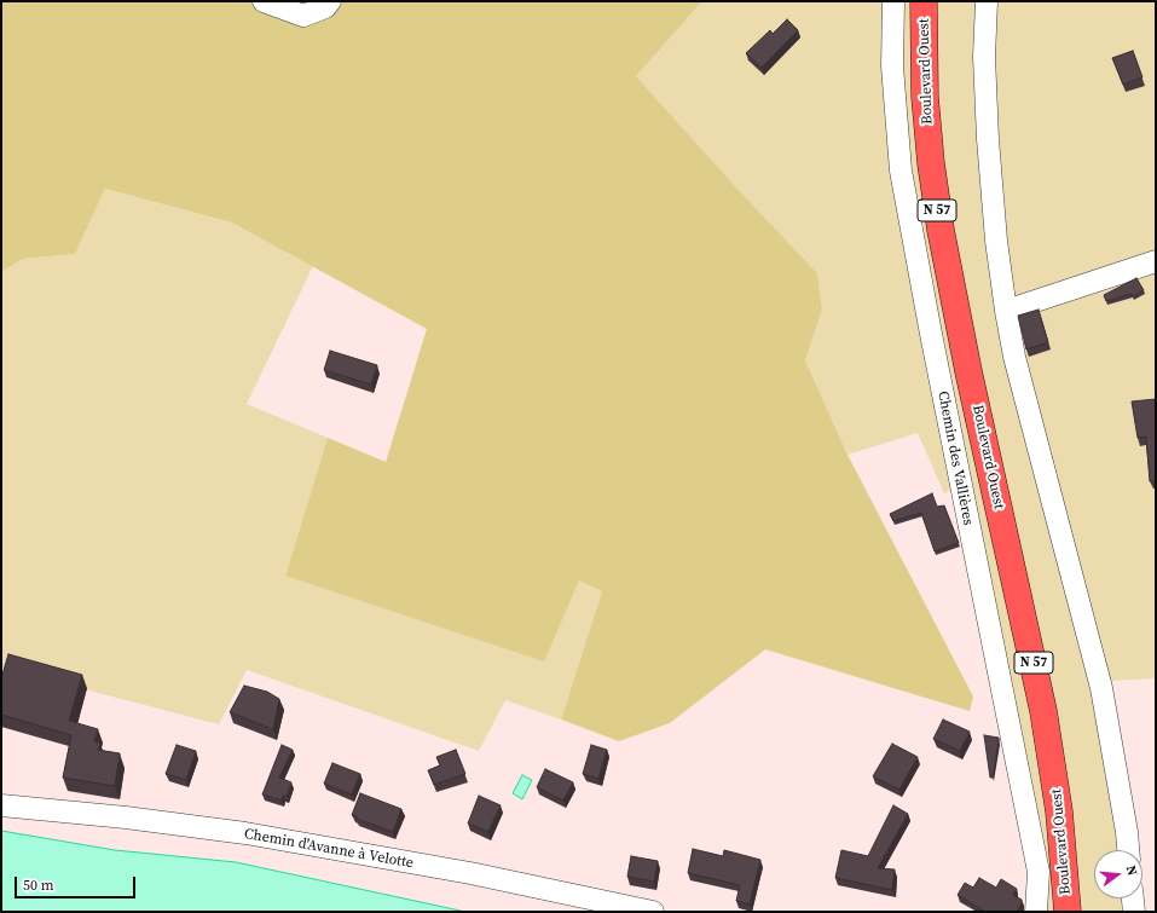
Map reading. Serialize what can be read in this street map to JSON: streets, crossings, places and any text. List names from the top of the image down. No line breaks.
{"streets":{"main road":["Boulevard Ouest","N 57"],"street":["Chemin des Vallières","Chemin d'Avanne à Velotte"]},"scale_bar":"50 m","north":"right"}
